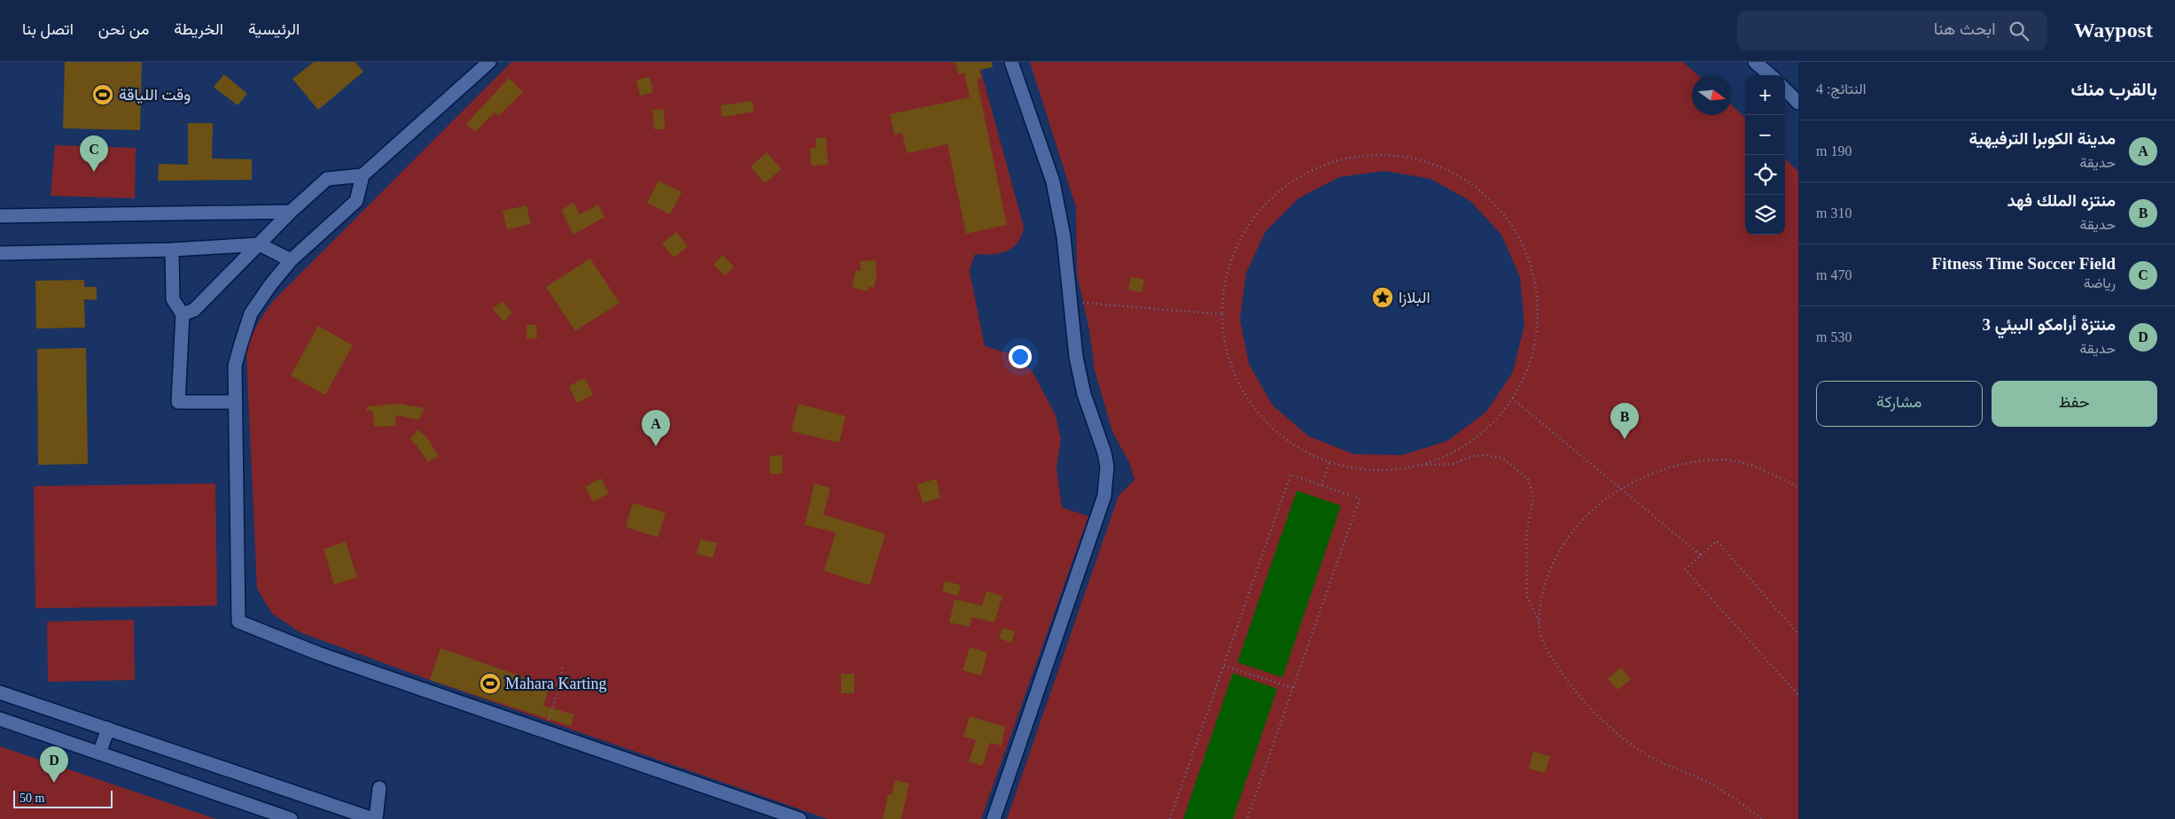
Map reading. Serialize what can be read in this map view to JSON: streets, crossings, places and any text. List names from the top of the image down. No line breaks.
{"places":{"sports":["وقت اللياقة","Mahara Karting"],"place":["البلازا"]},"scale_bar":"50 m","north":"right","page":{"header":"Waypost","search":"ابحث هنا","nav":["الرئيسية","الخريطة","من نحن","اتصل بنا"],"heading":["بالقرب منك","النتائج: 4"],"map_buttons":["+","−"],"list":[{"mark":"A","name":"مدينة الكوبرا الترفيهية","note":"حديقة","value":"190 m"},{"mark":"B","name":"منتزه الملك فهد","note":"حديقة","value":"310 m"},{"mark":"C","name":"Fitness Time Soccer Field","note":"رياضة","value":"470 m"},{"mark":"D","name":"منتزة أرامكو البيئي 3","note":"حديقة","value":"530 m"}],"pins":["C","B","A","D"],"buttons":["حفظ","مشاركة"],"scale":"50 m"}}
